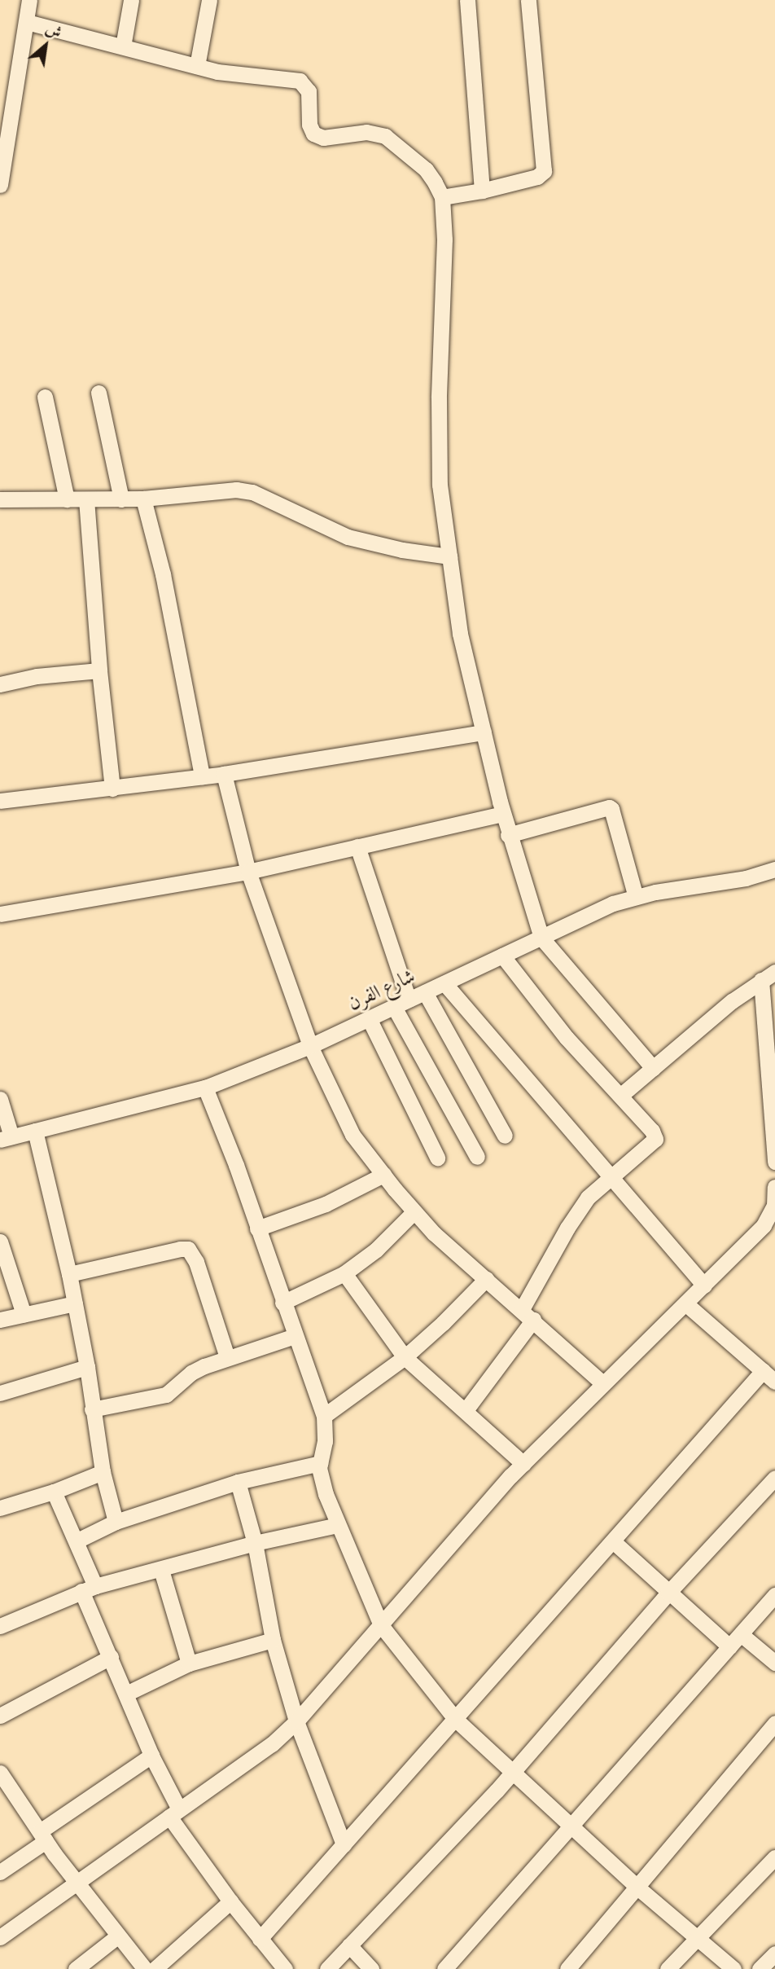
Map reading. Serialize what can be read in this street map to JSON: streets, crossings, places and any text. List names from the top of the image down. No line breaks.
{"streets":{"street":["شارع الفرن"]},"north":"top right"}
